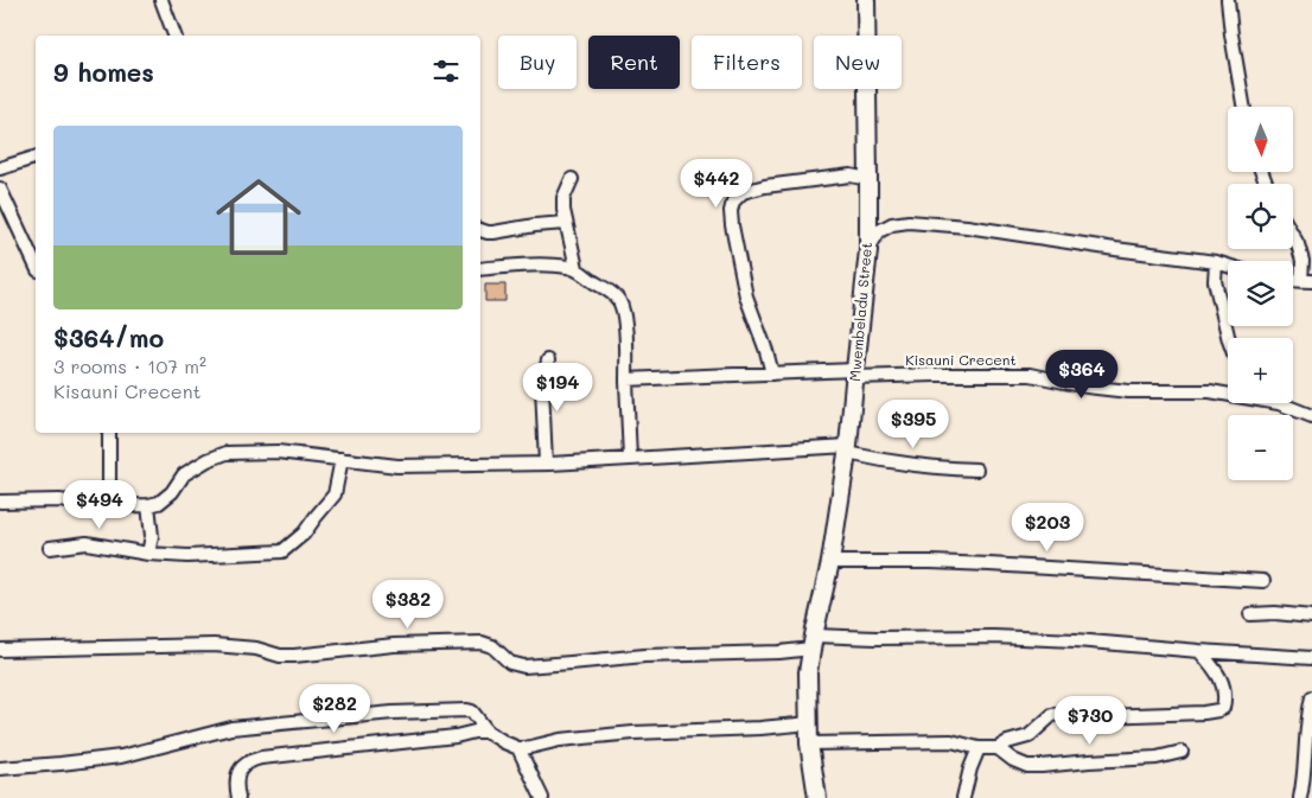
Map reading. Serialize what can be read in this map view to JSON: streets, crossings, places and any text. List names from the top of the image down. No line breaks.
{"streets":{"street":["Mwembeladu Street","Kisauni Crecent"]},"crossings":[["Mwembeladu Street","Kisauni Crecent"]],"north":"bottom","page":{"chip":["Buy","Rent","Filters","New"],"heading":"9 homes","map_buttons":["+","−"],"list":[{"name":"$364/mo","note":"3 rooms · 107 m² · Kisauni Crecent"}],"price":["$442","$364","$194","$395","$494","$203","$382","$282","$730"]}}
